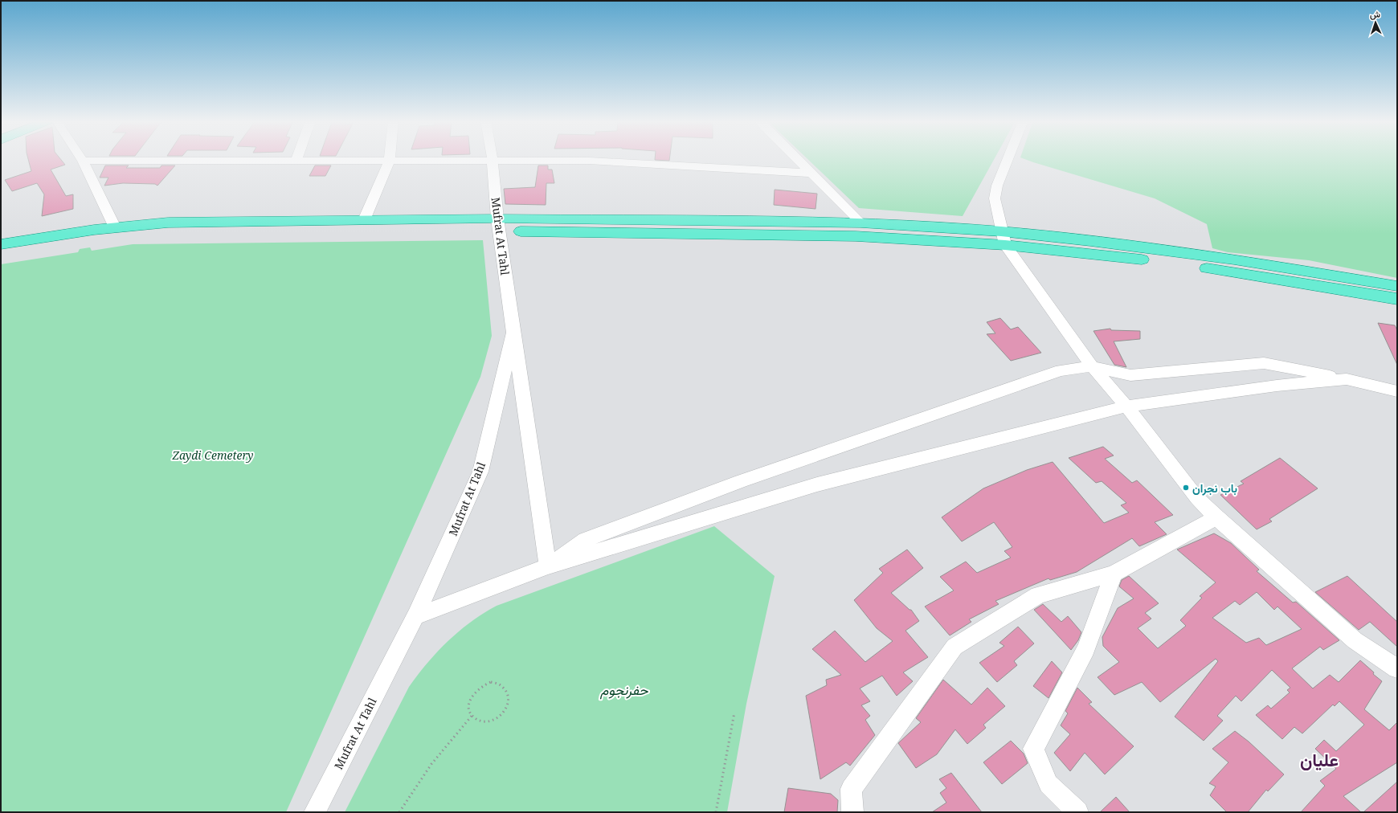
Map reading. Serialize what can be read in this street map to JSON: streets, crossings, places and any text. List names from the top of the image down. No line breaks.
{"streets":{"street":["Mufrat At Tahl"]},"districts":["عليان"],"parks":["Zaydi Cemetery","حفرنجوم"],"places":["باب نجران"],"north":"top"}
